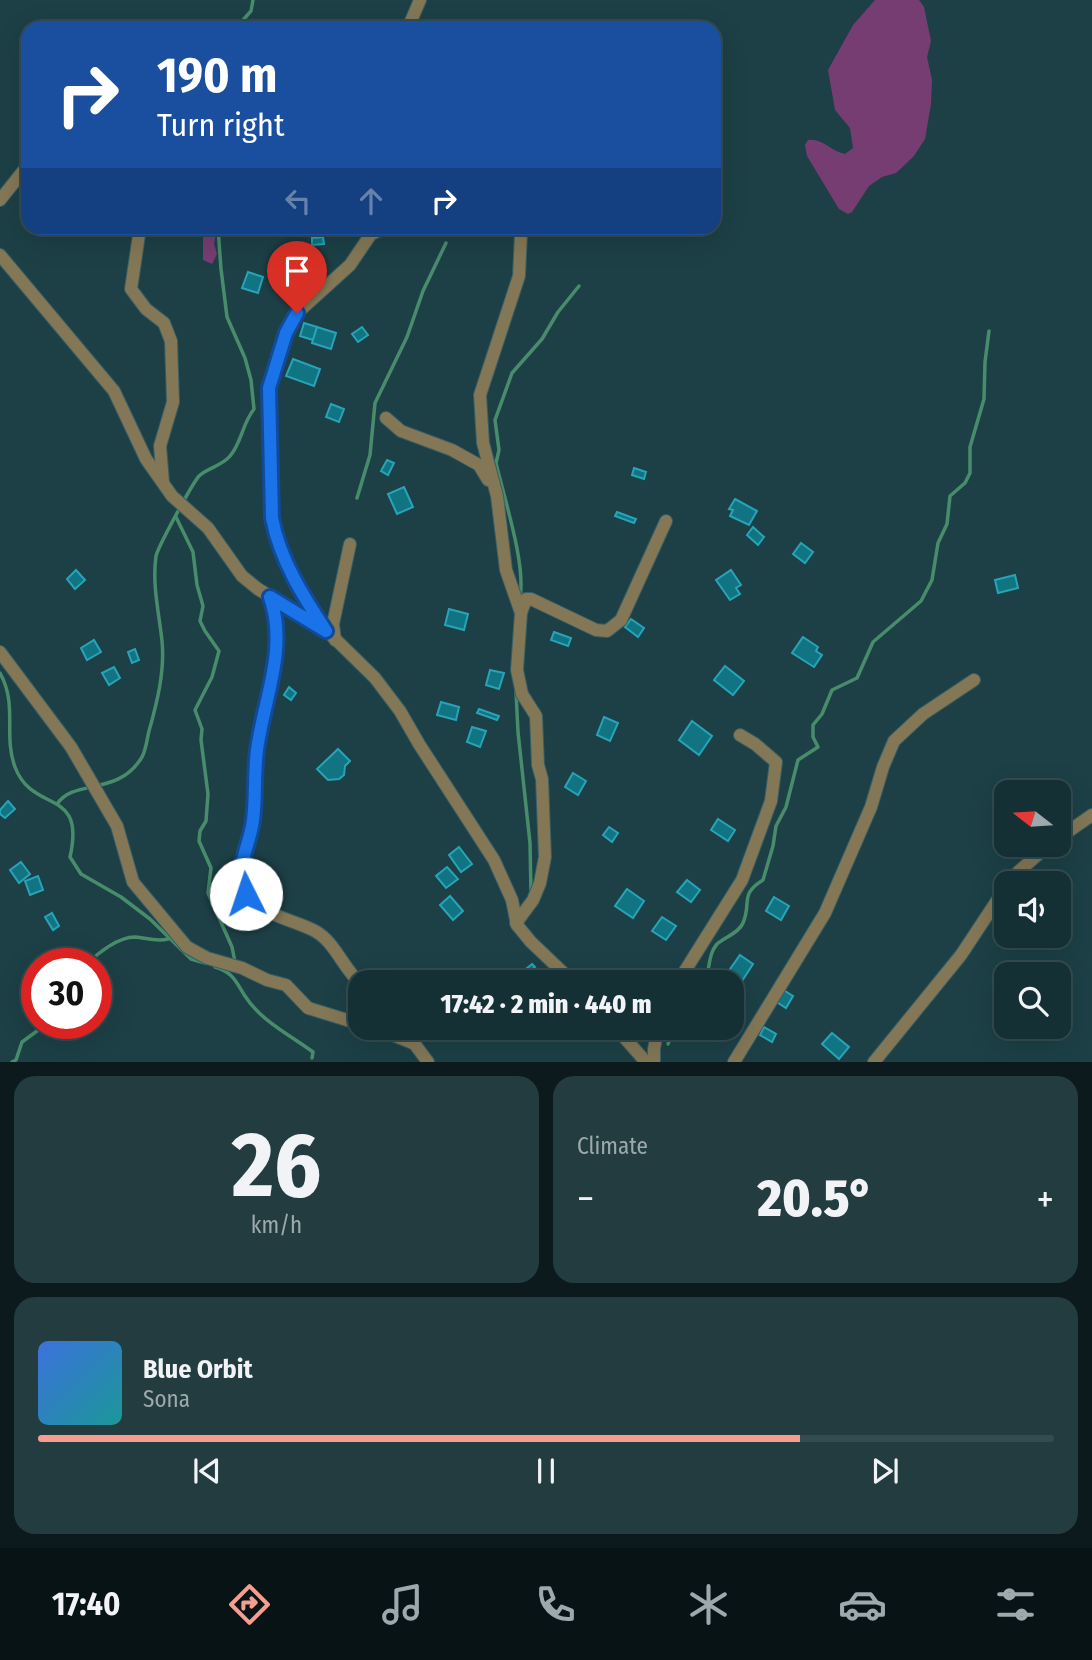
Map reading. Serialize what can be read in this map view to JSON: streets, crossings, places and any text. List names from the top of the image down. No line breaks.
{"north":"left","page":{"turn":["190 m","Turn right"],"limit":"30","trip":"17:42 · 2 min · 440 m","tile":[["26","km/h"],"Climate"],"heat":["−","20.5°","+"],"song":["Blue Orbit","Sona"],"tabs":"17:40"}}
